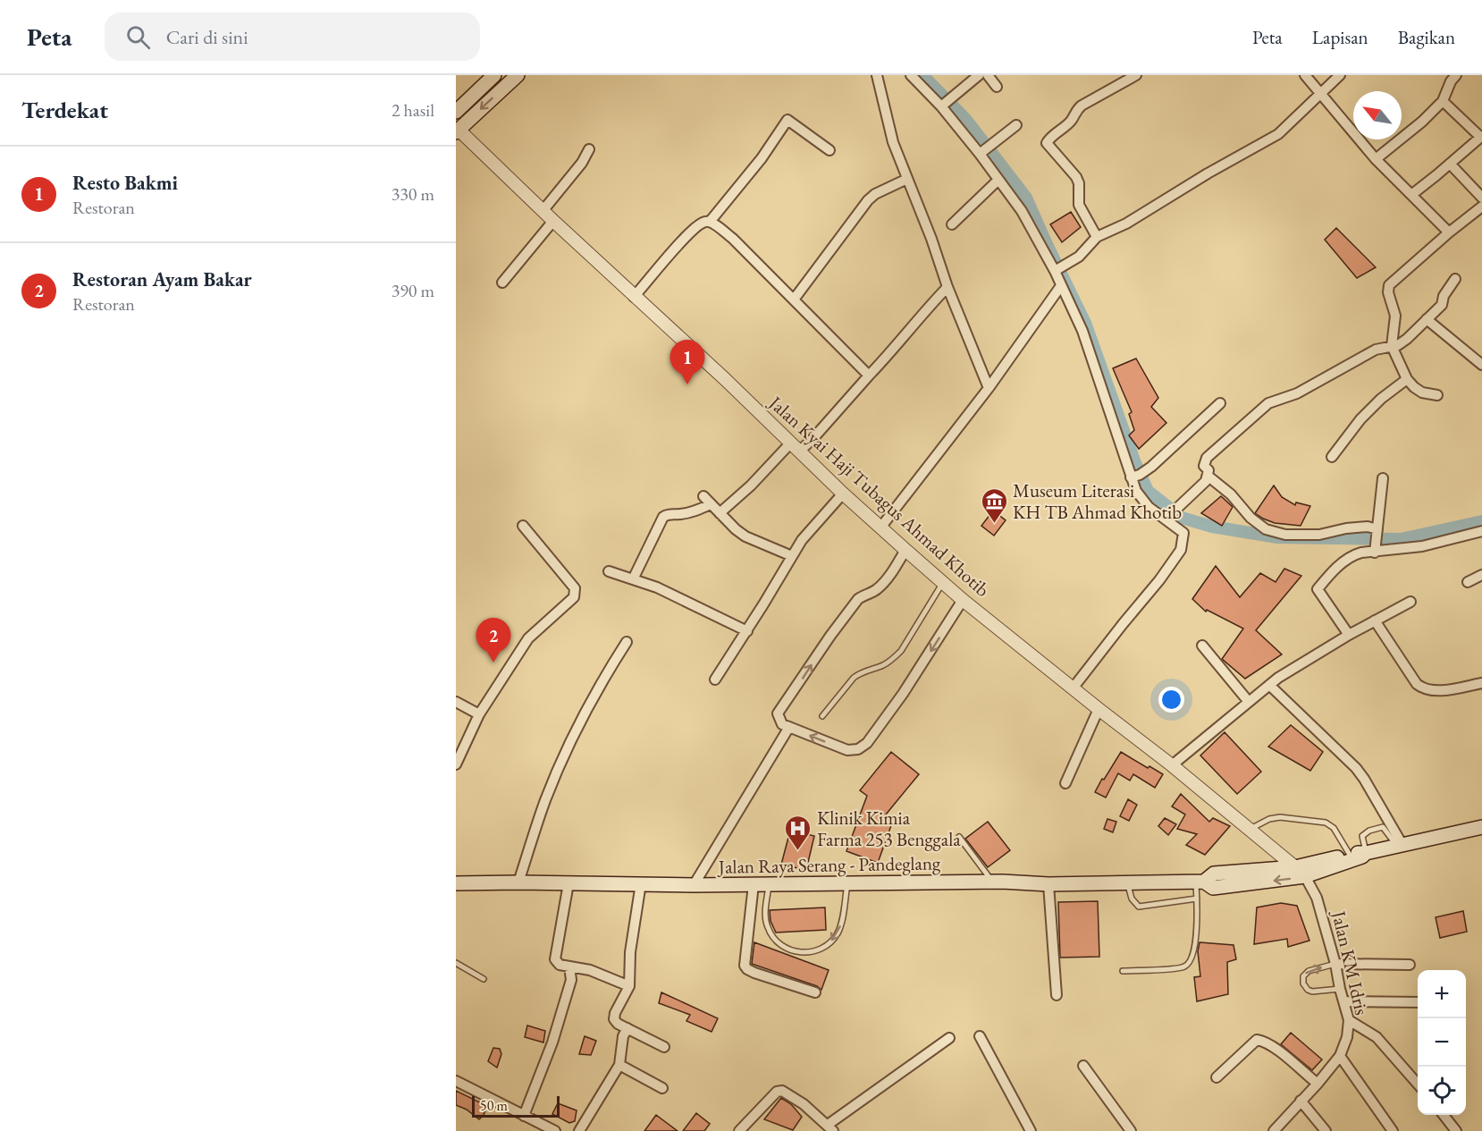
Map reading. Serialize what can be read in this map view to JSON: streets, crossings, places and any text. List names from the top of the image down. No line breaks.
{"streets":{"main road":["Jalan Raya Serang - Pandeglang"],"street":["Jalan Kyai Haji Tubagus Ahmad Khotib","Jalan KM Idris"]},"crossings":[["Jalan Kyai Haji Tubagus Ahmad Khotib","Jalan Raya Serang - Pandeglang"],["Jalan Kyai Haji Tubagus Ahmad Khotib","Jalan KM Idris"],["Jalan Raya Serang - Pandeglang","Jalan KM Idris"]],"places":{"museum":["Museum Literasi KH TB Ahmad Khotib"],"hospital":["Klinik Kimia Farma 253 Benggala"]},"scale_bar":"50 m","north":"top left","page":{"header":"Peta","search":"Cari di sini","nav":["Peta","Lapisan","Bagikan"],"heading":["Terdekat","2 hasil"],"list":[{"mark":"1","name":"Resto Bakmi","note":"Restoran","value":"330 m"},{"mark":"2","name":"Restoran Ayam Bakar","note":"Restoran","value":"390 m"}],"pins":["1","2"],"map_buttons":["+","−"],"scale":"50 m"}}
